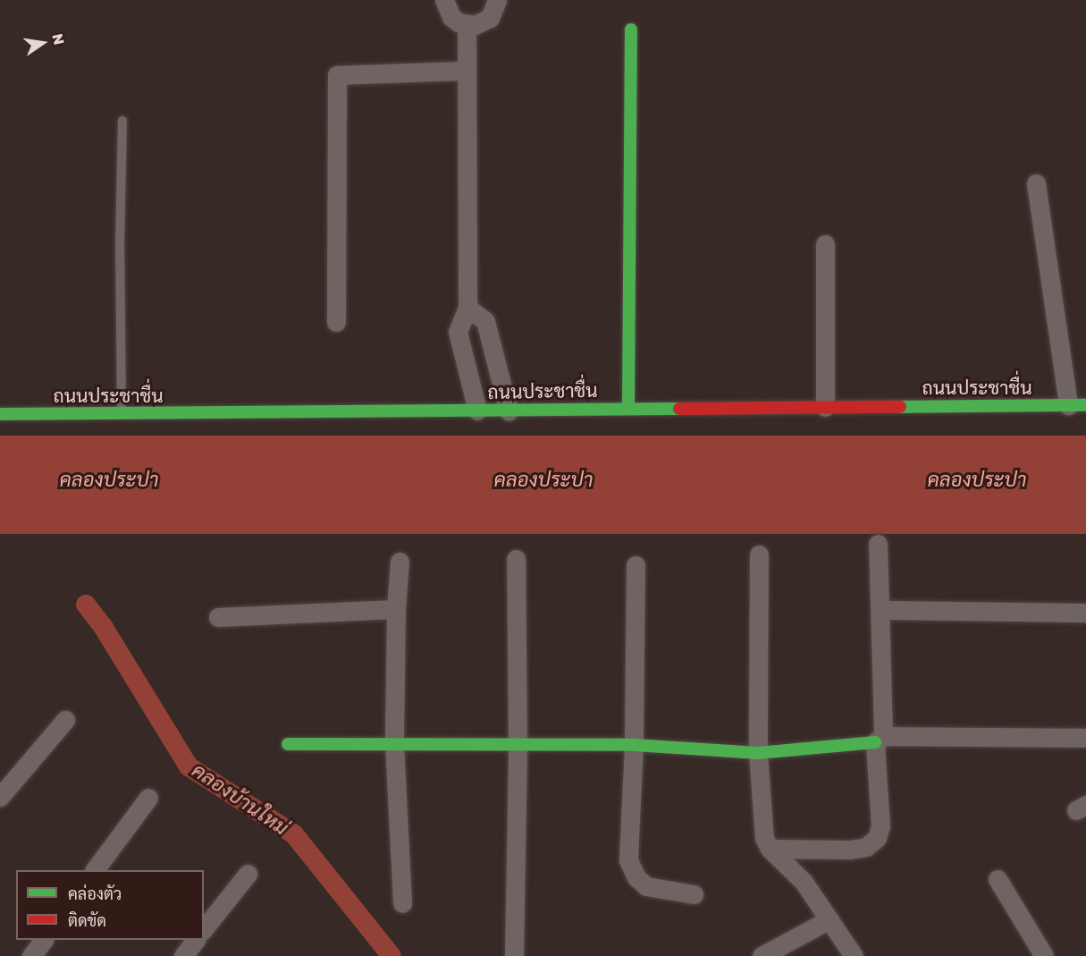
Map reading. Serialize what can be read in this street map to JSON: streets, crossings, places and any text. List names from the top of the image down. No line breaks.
{"streets":{"street":["ถนนประชาชื่น"]},"water":["คลองประปา","คลองบ้านใหม่"],"legend":["คล่องตัว","ติดขัด"],"north":"right"}
